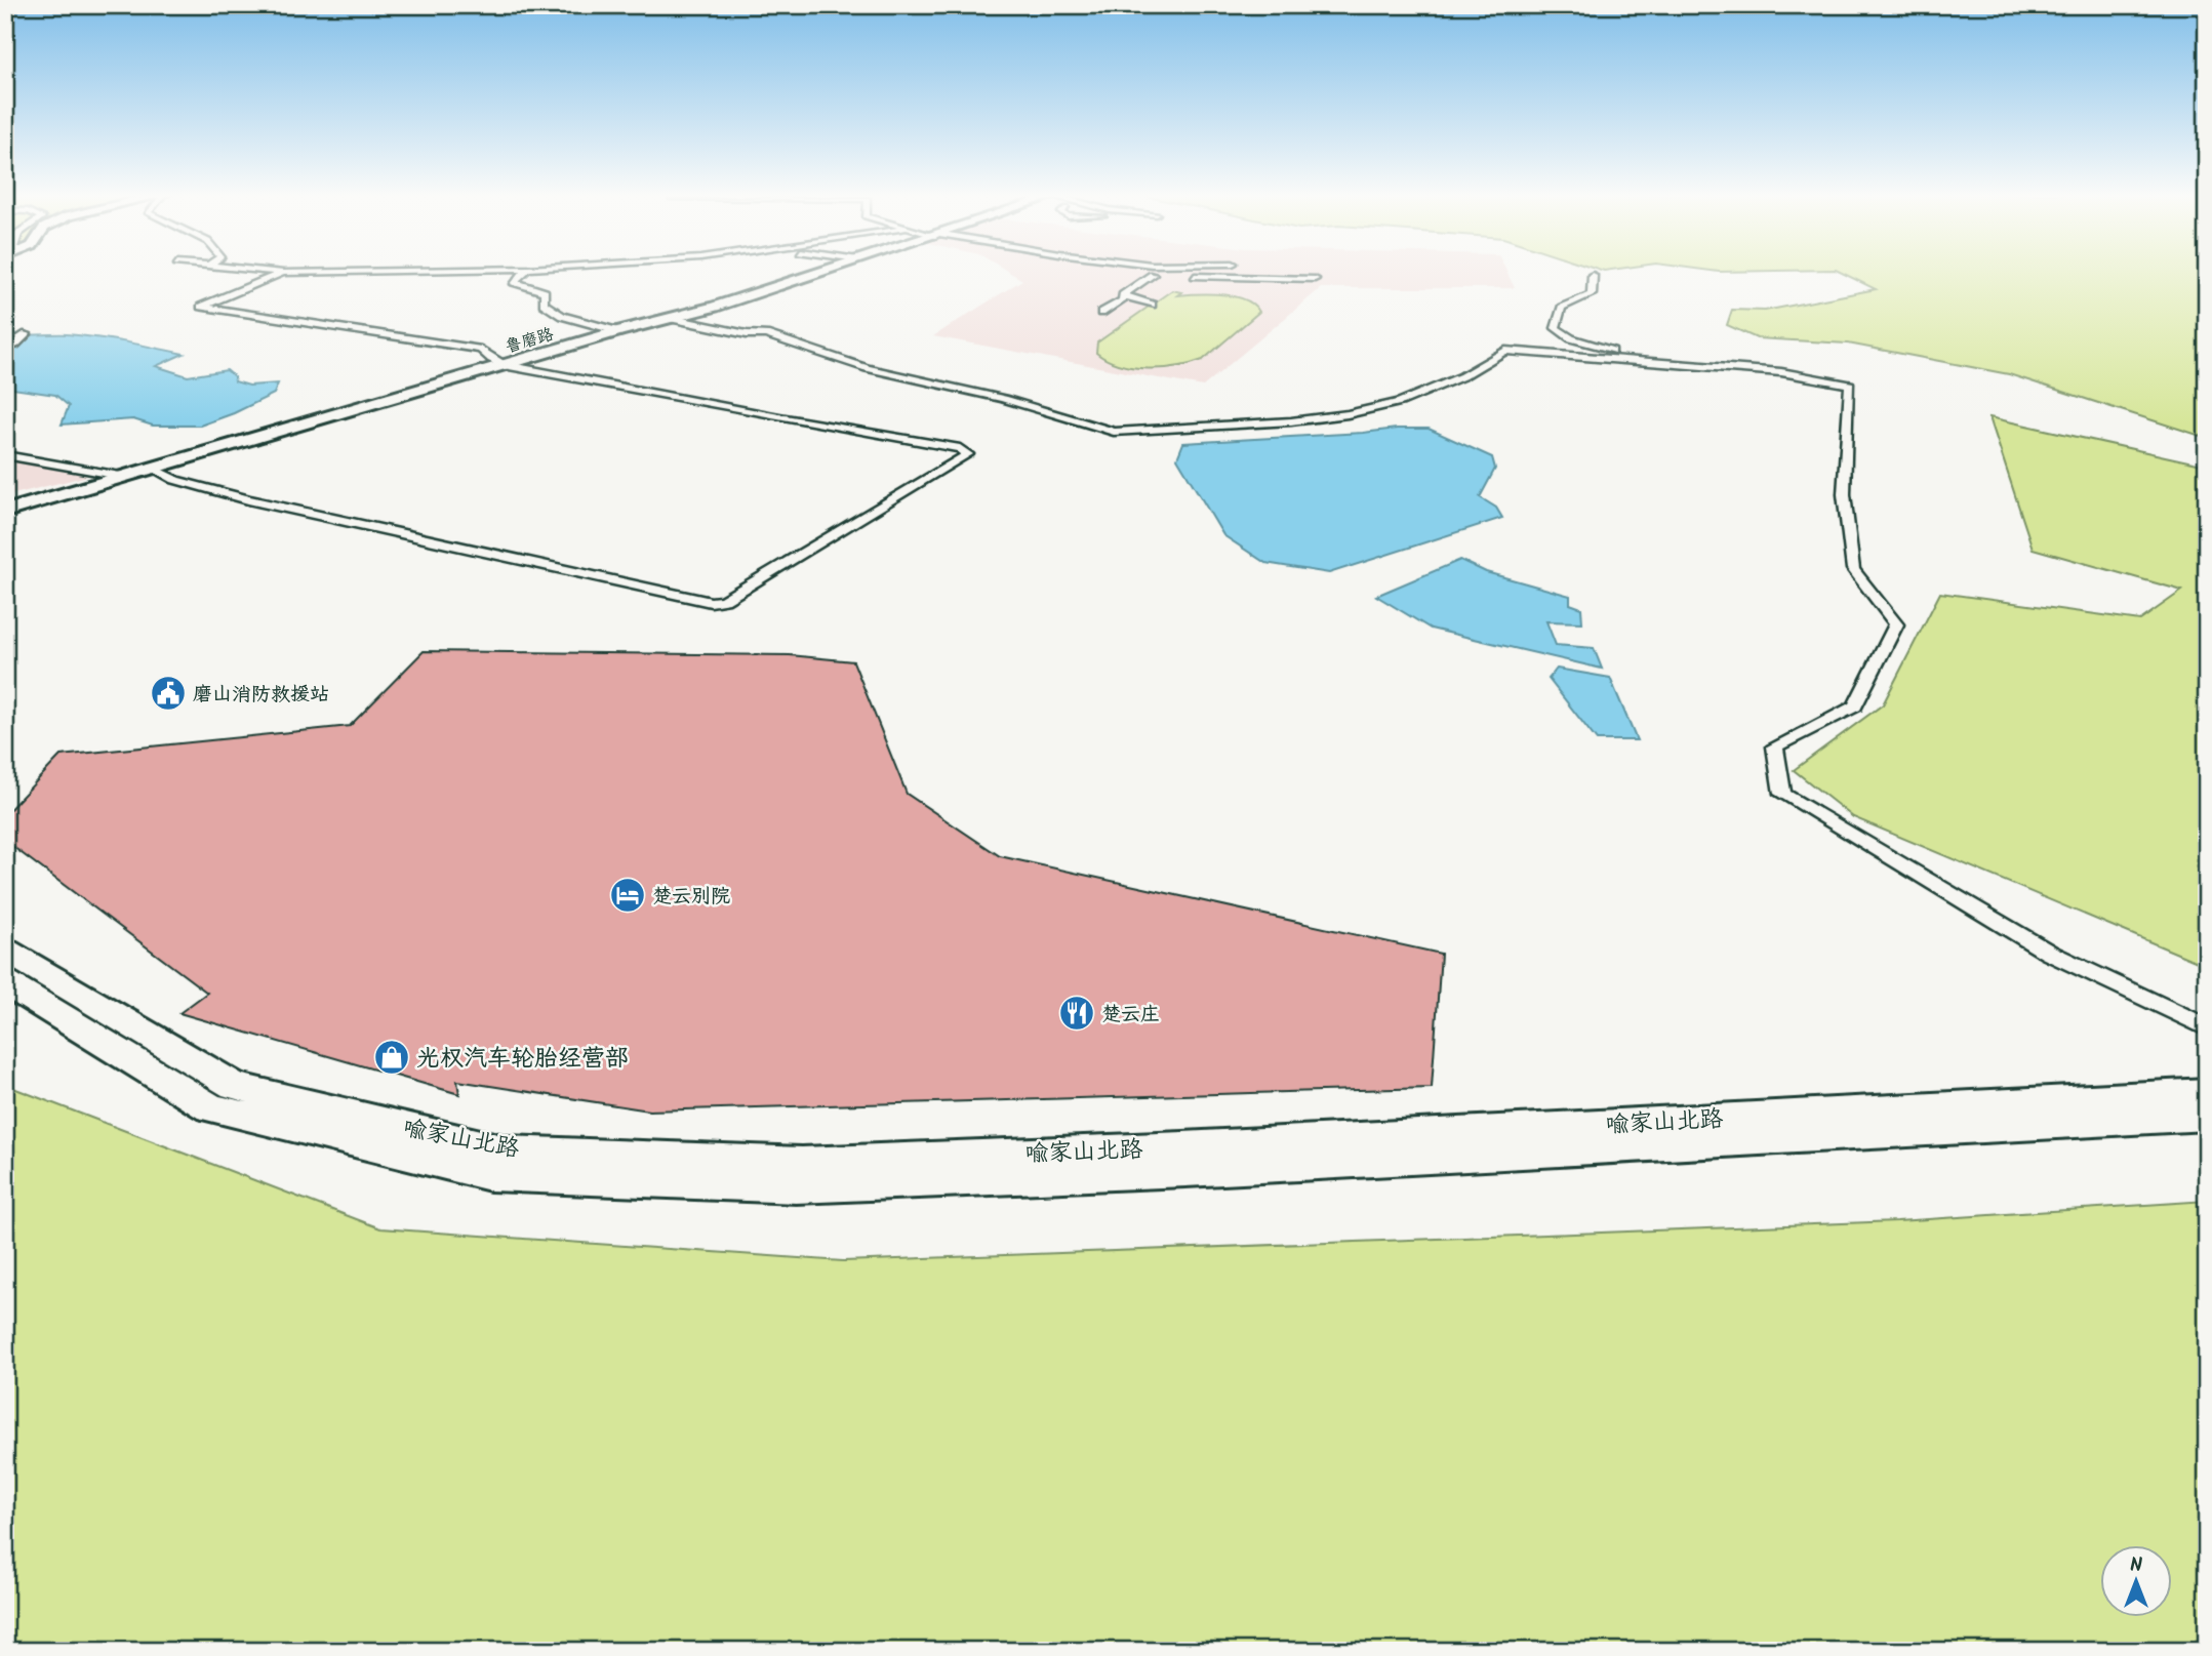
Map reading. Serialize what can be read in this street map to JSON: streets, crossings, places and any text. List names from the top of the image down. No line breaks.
{"streets":{"main road":["喻家山北路"],"street":["鲁磨路"]},"places":{"public building":["磨山消防救援站"],"hotel":["楚云别院"],"restaurant":["楚云庄"],"shop":["光权汽车轮胎经营部"]},"north":"top"}
